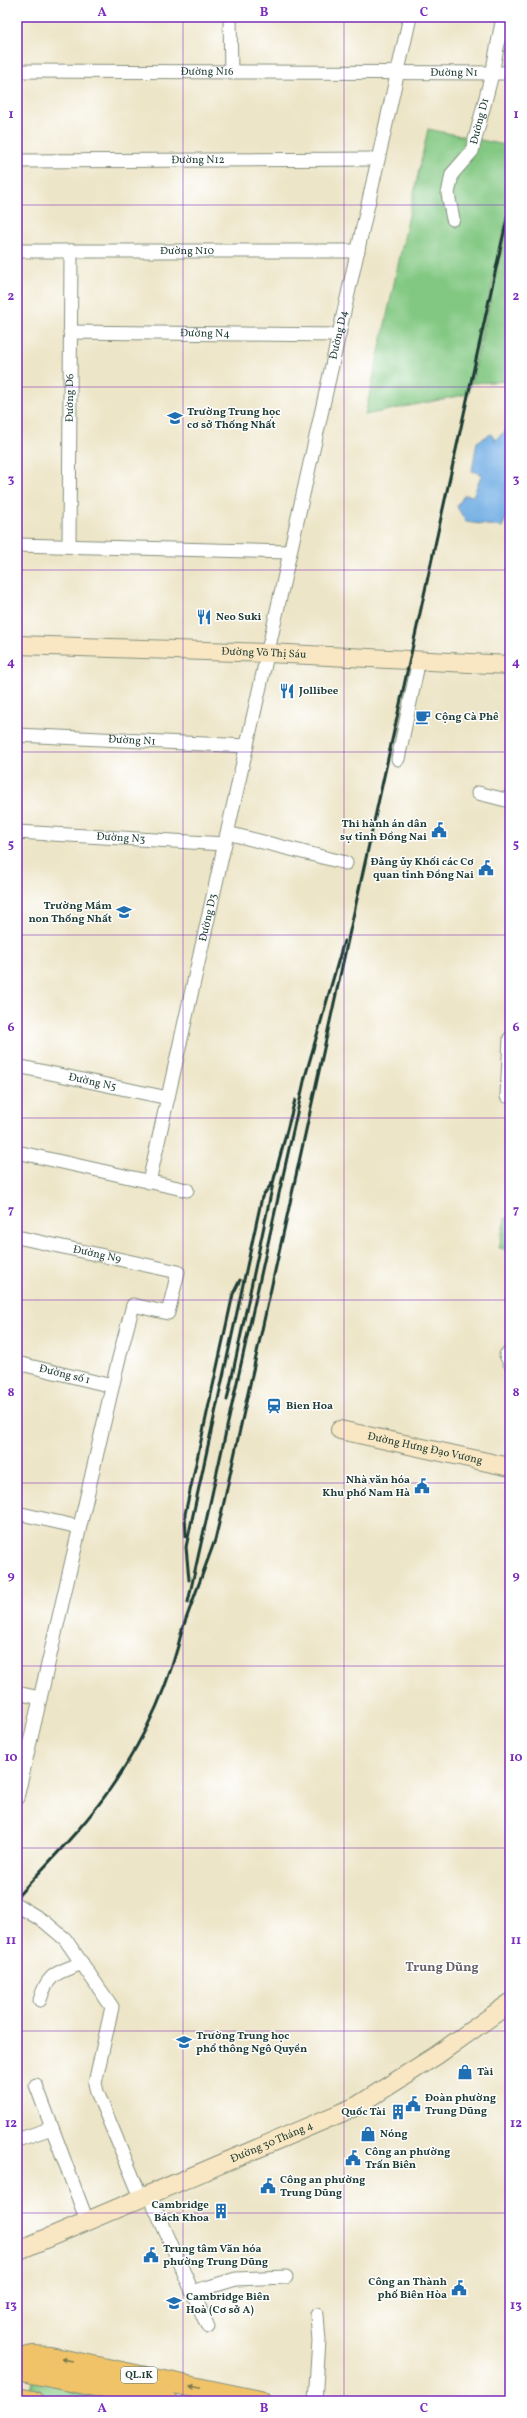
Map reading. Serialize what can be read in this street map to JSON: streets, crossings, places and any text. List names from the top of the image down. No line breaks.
{"streets":{"main road":["Đường Võ Thị Sáu","Đường Hưng Đạo Vương","Đường 30 Tháng 4","QL.1K"],"street":["Đường N16","Đường N1","Đường D1","Đường N12","Đường N10","Đường N4","Đường D4","Đường D6","Đường N3","Đường D3","Đường N5","Đường N9","Đường số 1"]},"crossings":[["Đường N16","Đường N1"],["Đường N16","Đường D4"],["Đường N1","Đường D1"],["Đường N1","Đường D4"],["Đường N1","Đường D3"],["Đường N12","Đường D4"],["Đường N10","Đường D4"],["Đường N10","Đường D6"],["Đường N4","Đường D4"],["Đường N4","Đường D6"],["Đường D4","Đường Võ Thị Sáu"],["Đường D4","Đường D3"],["Đường Võ Thị Sáu","Đường D3"],["Đường N3","Đường D3"],["Đường D3","Đường N5"],["Đường N9","Đường số 1"]],"districts":["Trung Dũng"],"places":{"school or university":["Trường Trung học cơ sở Thống Nhất","Trường Mầm non Thống Nhất","Trường Trung học phổ thông Ngô Quyền","Cambridge Biên Hoà (Cơ sở A)"],"restaurant":["Neo Suki","Jollibee"],"cafe":["Cộng Cà Phê"],"public building":["Thi hành án dân sự tỉnh Đồng Nai","Đảng ủy Khối các Cơ quan tỉnh Đồng Nai","Nhà văn hóa Khu phố Nam Hà","Đoàn phường Trung Dũng","Công an phường Trấn Biên","Công an phường Trung Dũng","Trung tâm Văn hóa phường Trung Dũng","Công an Thành phố Biên Hòa"],"station":["Bien Hoa"],"shop":["Tài","Nóng"],"building":["Quốc Tài","Cambridge Bách Khoa"]},"grid":{"columns":["A","B","C"],"rows":["1","2","3","4","5","6","7","8","9","10","11","12","13"]}}
